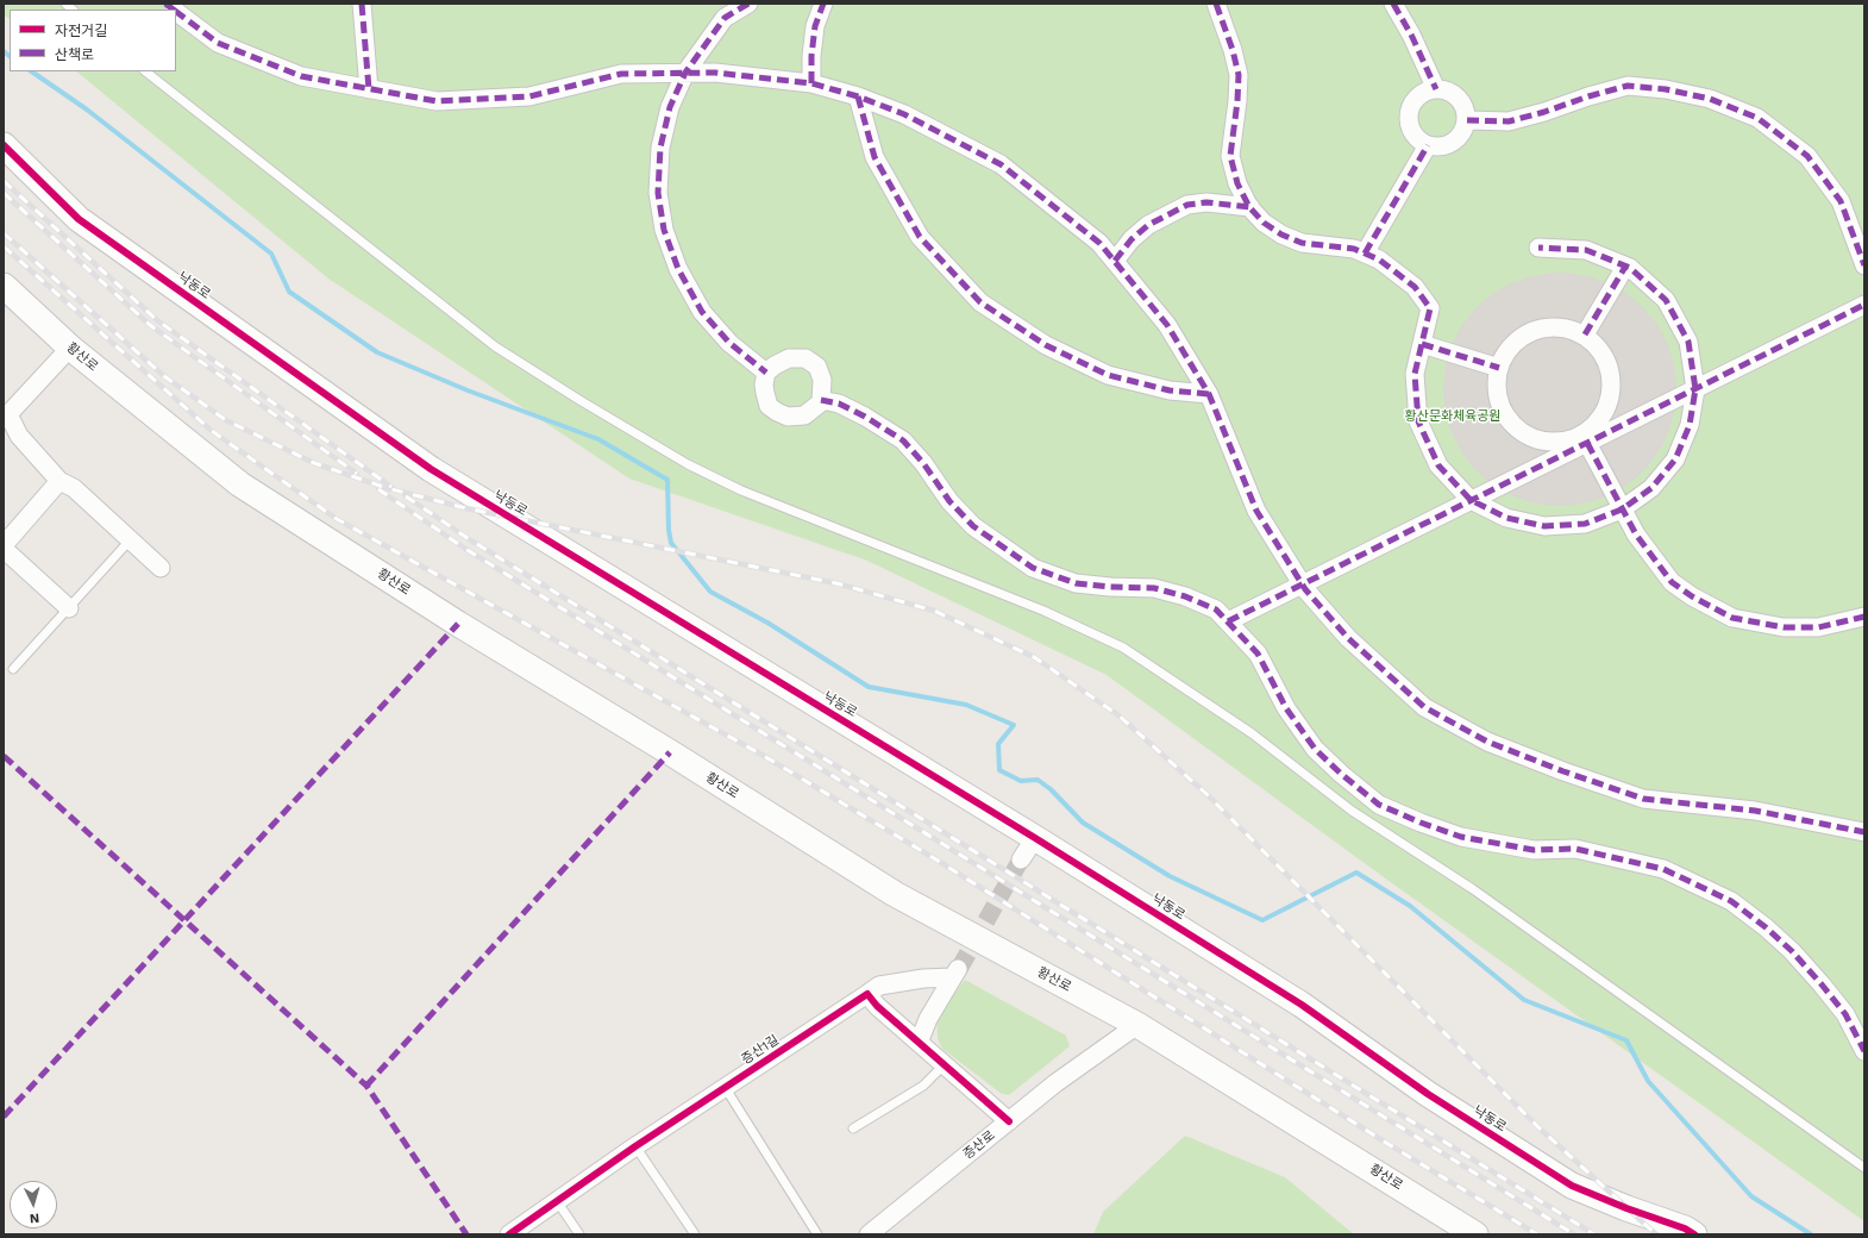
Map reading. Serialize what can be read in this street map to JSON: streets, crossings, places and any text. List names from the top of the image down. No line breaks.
{"streets":{"street":["낙동로","황산로","증산1길","증산로"]},"crossings":[["황산로","증산로"]],"parks":["황산문화체육공원"],"legend":["자전거길","산책로"],"north":"bottom"}
